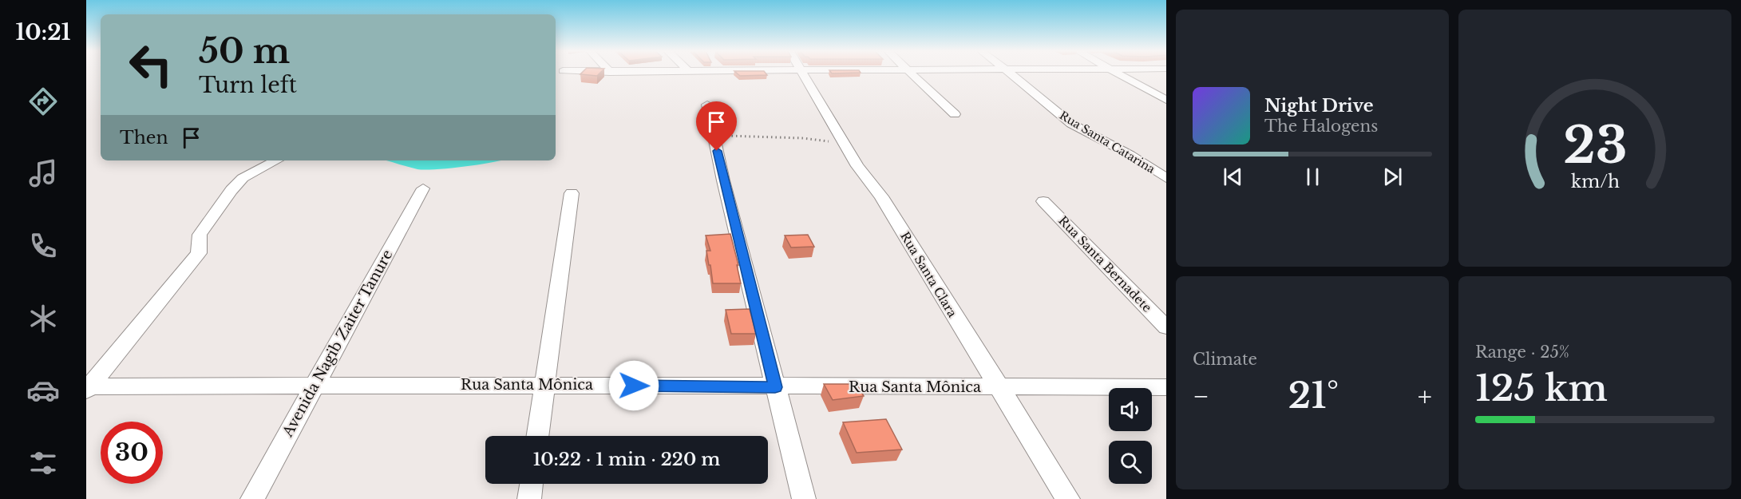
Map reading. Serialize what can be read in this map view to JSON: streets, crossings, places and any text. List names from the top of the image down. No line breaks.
{"streets":{"street":["Rua Santa Catarina","Rua Santa Bernadete","Rua Santa Clara","Avenida Nagib Zaiter Tanure","Rua Santa Mônica"]},"crossings":[["Rua Santa Clara","Rua Santa Mônica"],["Avenida Nagib Zaiter Tanure","Rua Santa Mônica"]],"page":{"tabs":"10:21","turn":["50 m","Turn left"],"song":["Night Drive","The Halogens"],"then":"Then","tile":["Climate",["Range · 25%","125 km"]],"heat":["−","21°","+"],"limit":"30","trip":"10:22 · 1 min · 220 m","gauge":["23","km/h"]}}
